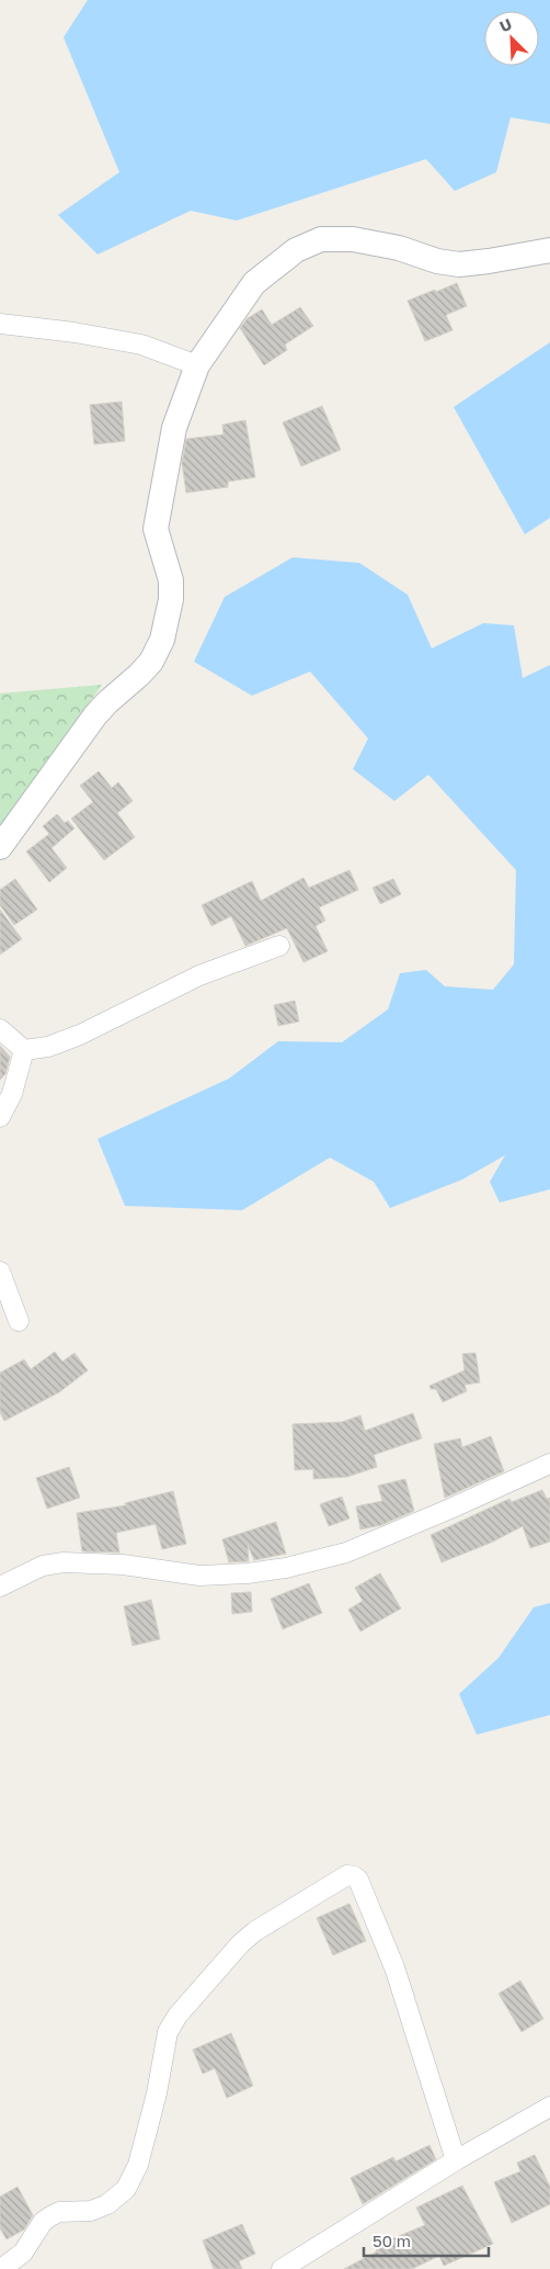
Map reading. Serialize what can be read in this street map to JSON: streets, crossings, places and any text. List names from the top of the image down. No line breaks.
{"scale_bar":"50 m","north":"top left"}
